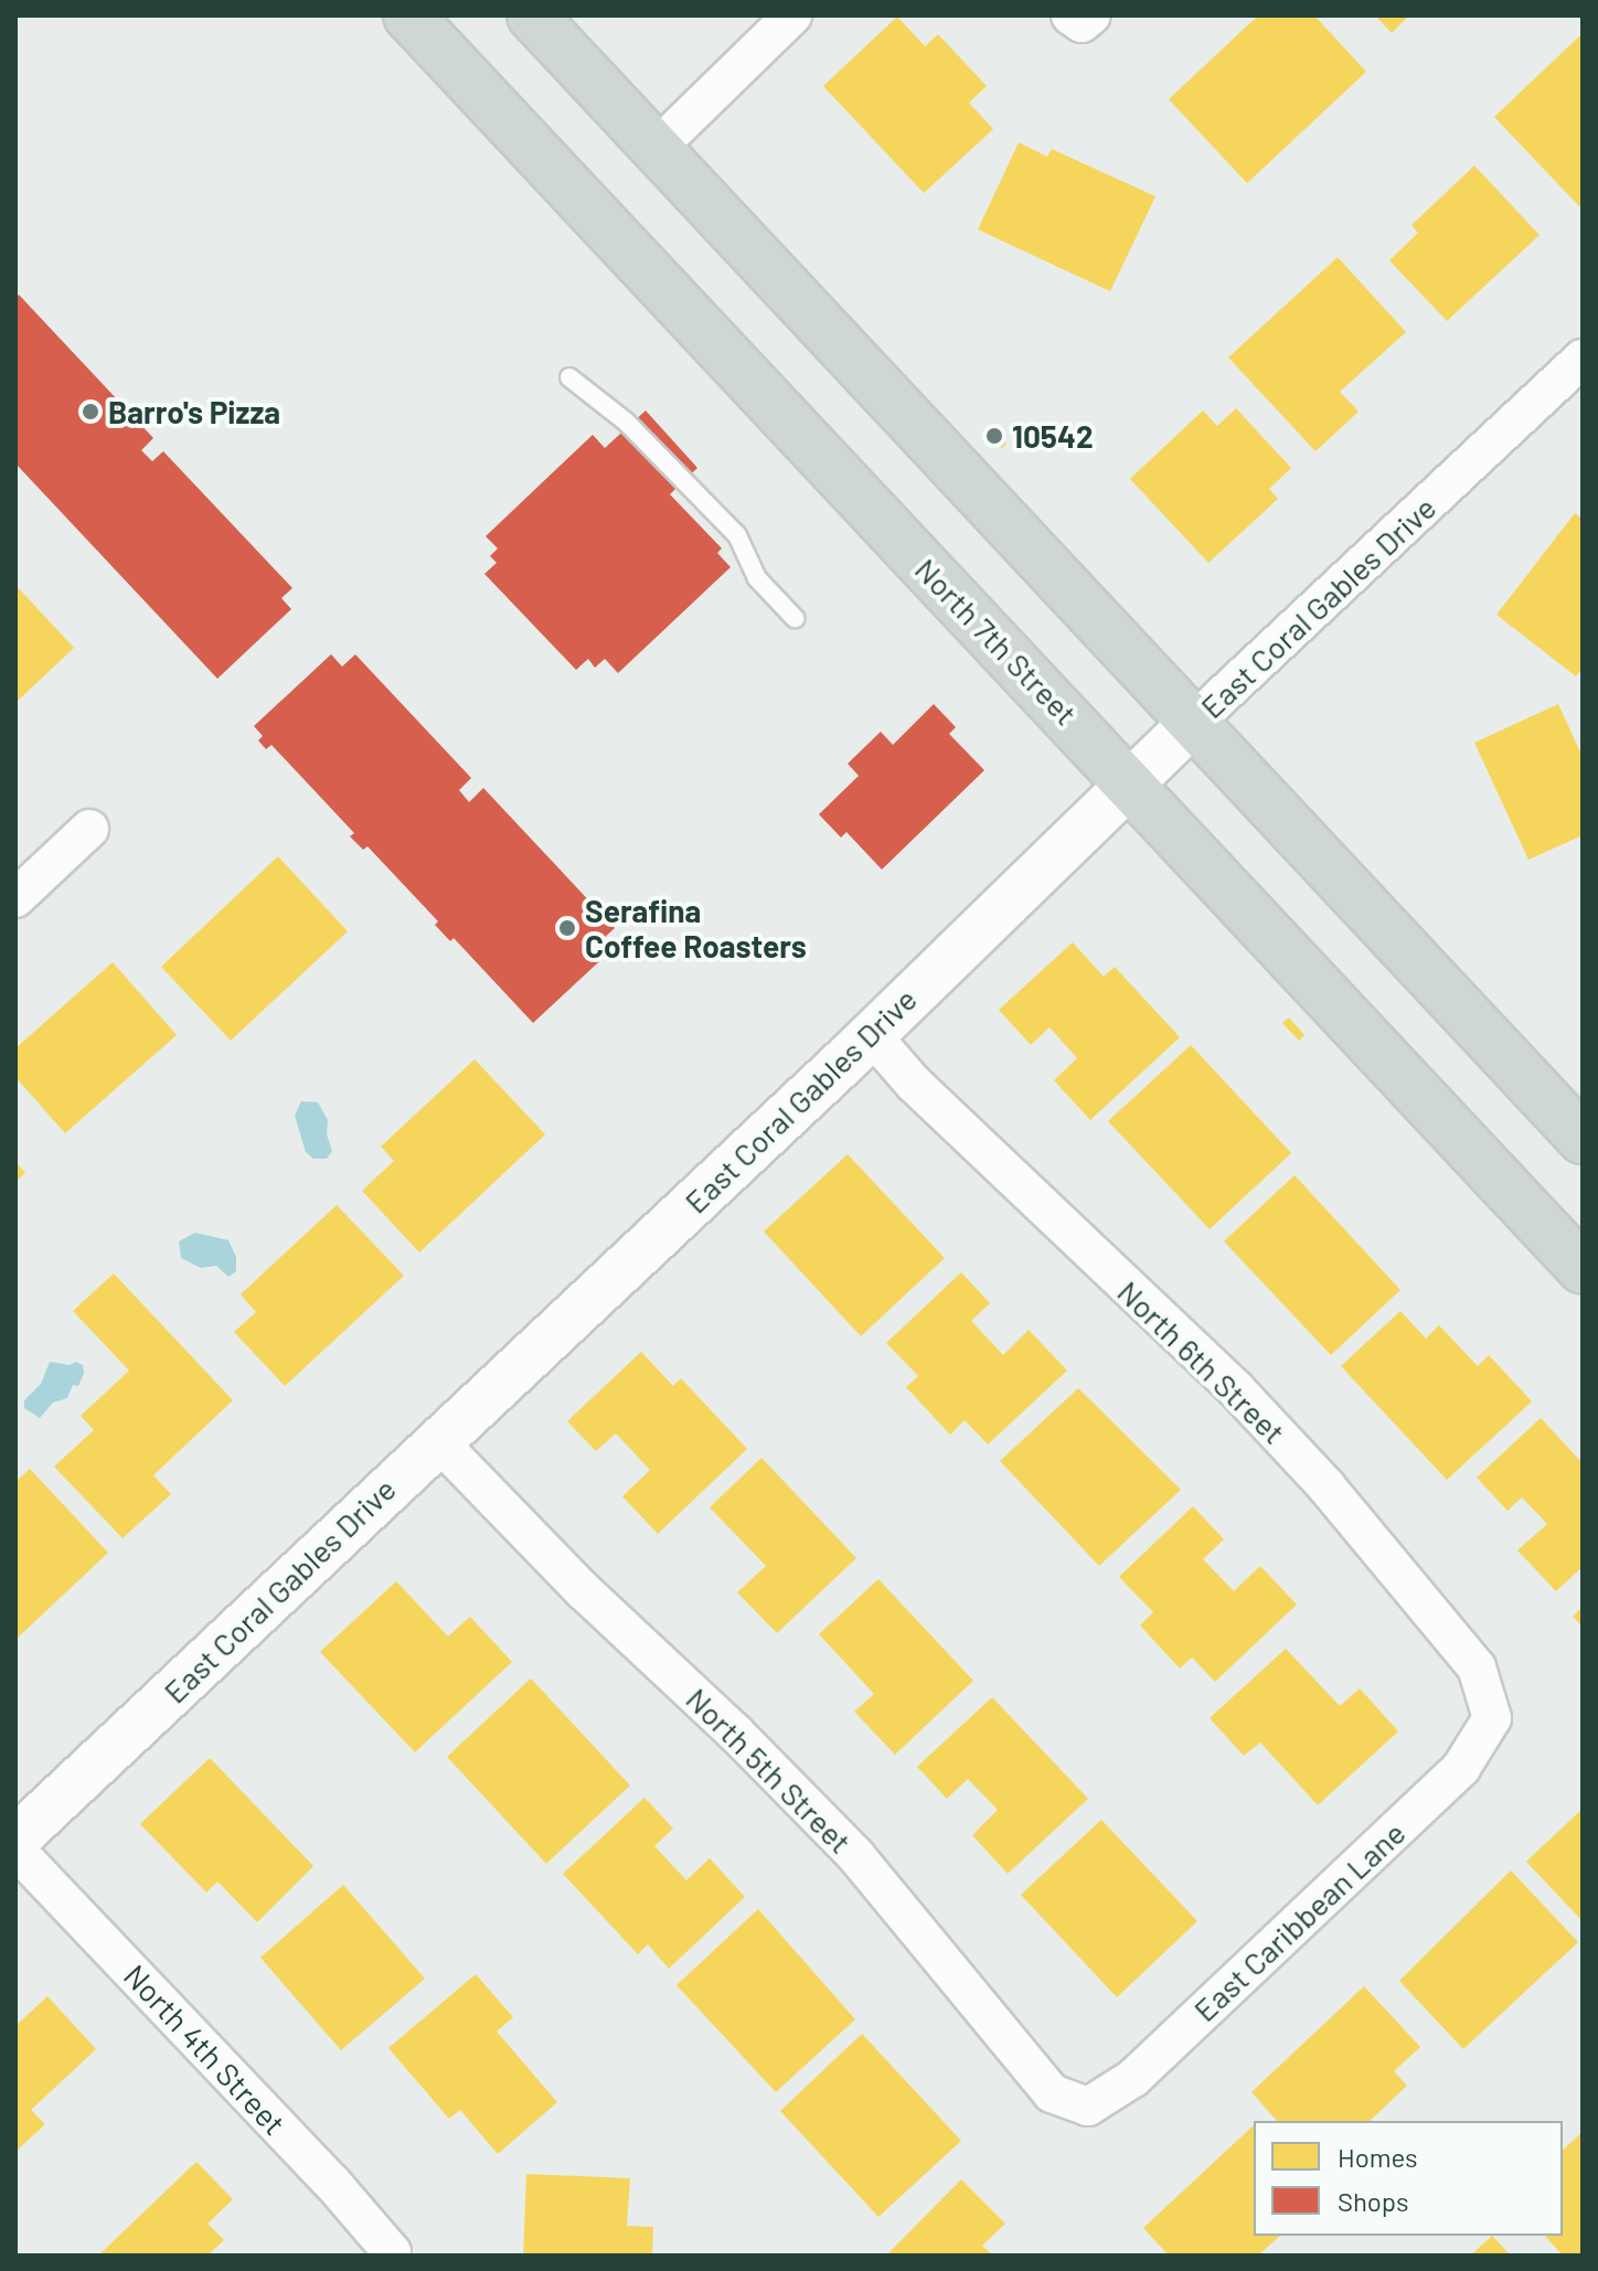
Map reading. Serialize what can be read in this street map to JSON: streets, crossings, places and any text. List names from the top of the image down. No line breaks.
{"streets":{"main road":["North 7th Street"],"street":["East Coral Gables Drive","North 6th Street","North 5th Street","East Caribbean Lane","North 4th Street"]},"crossings":[["East Coral Gables Drive","North 7th Street"],["East Coral Gables Drive","North 6th Street"],["East Coral Gables Drive","North 5th Street"],["North 6th Street","East Caribbean Lane"],["North 5th Street","East Caribbean Lane"]],"places":["Barro's Pizza","10542","Serafina Coffee Roasters"],"legend":["Homes","Shops"]}
